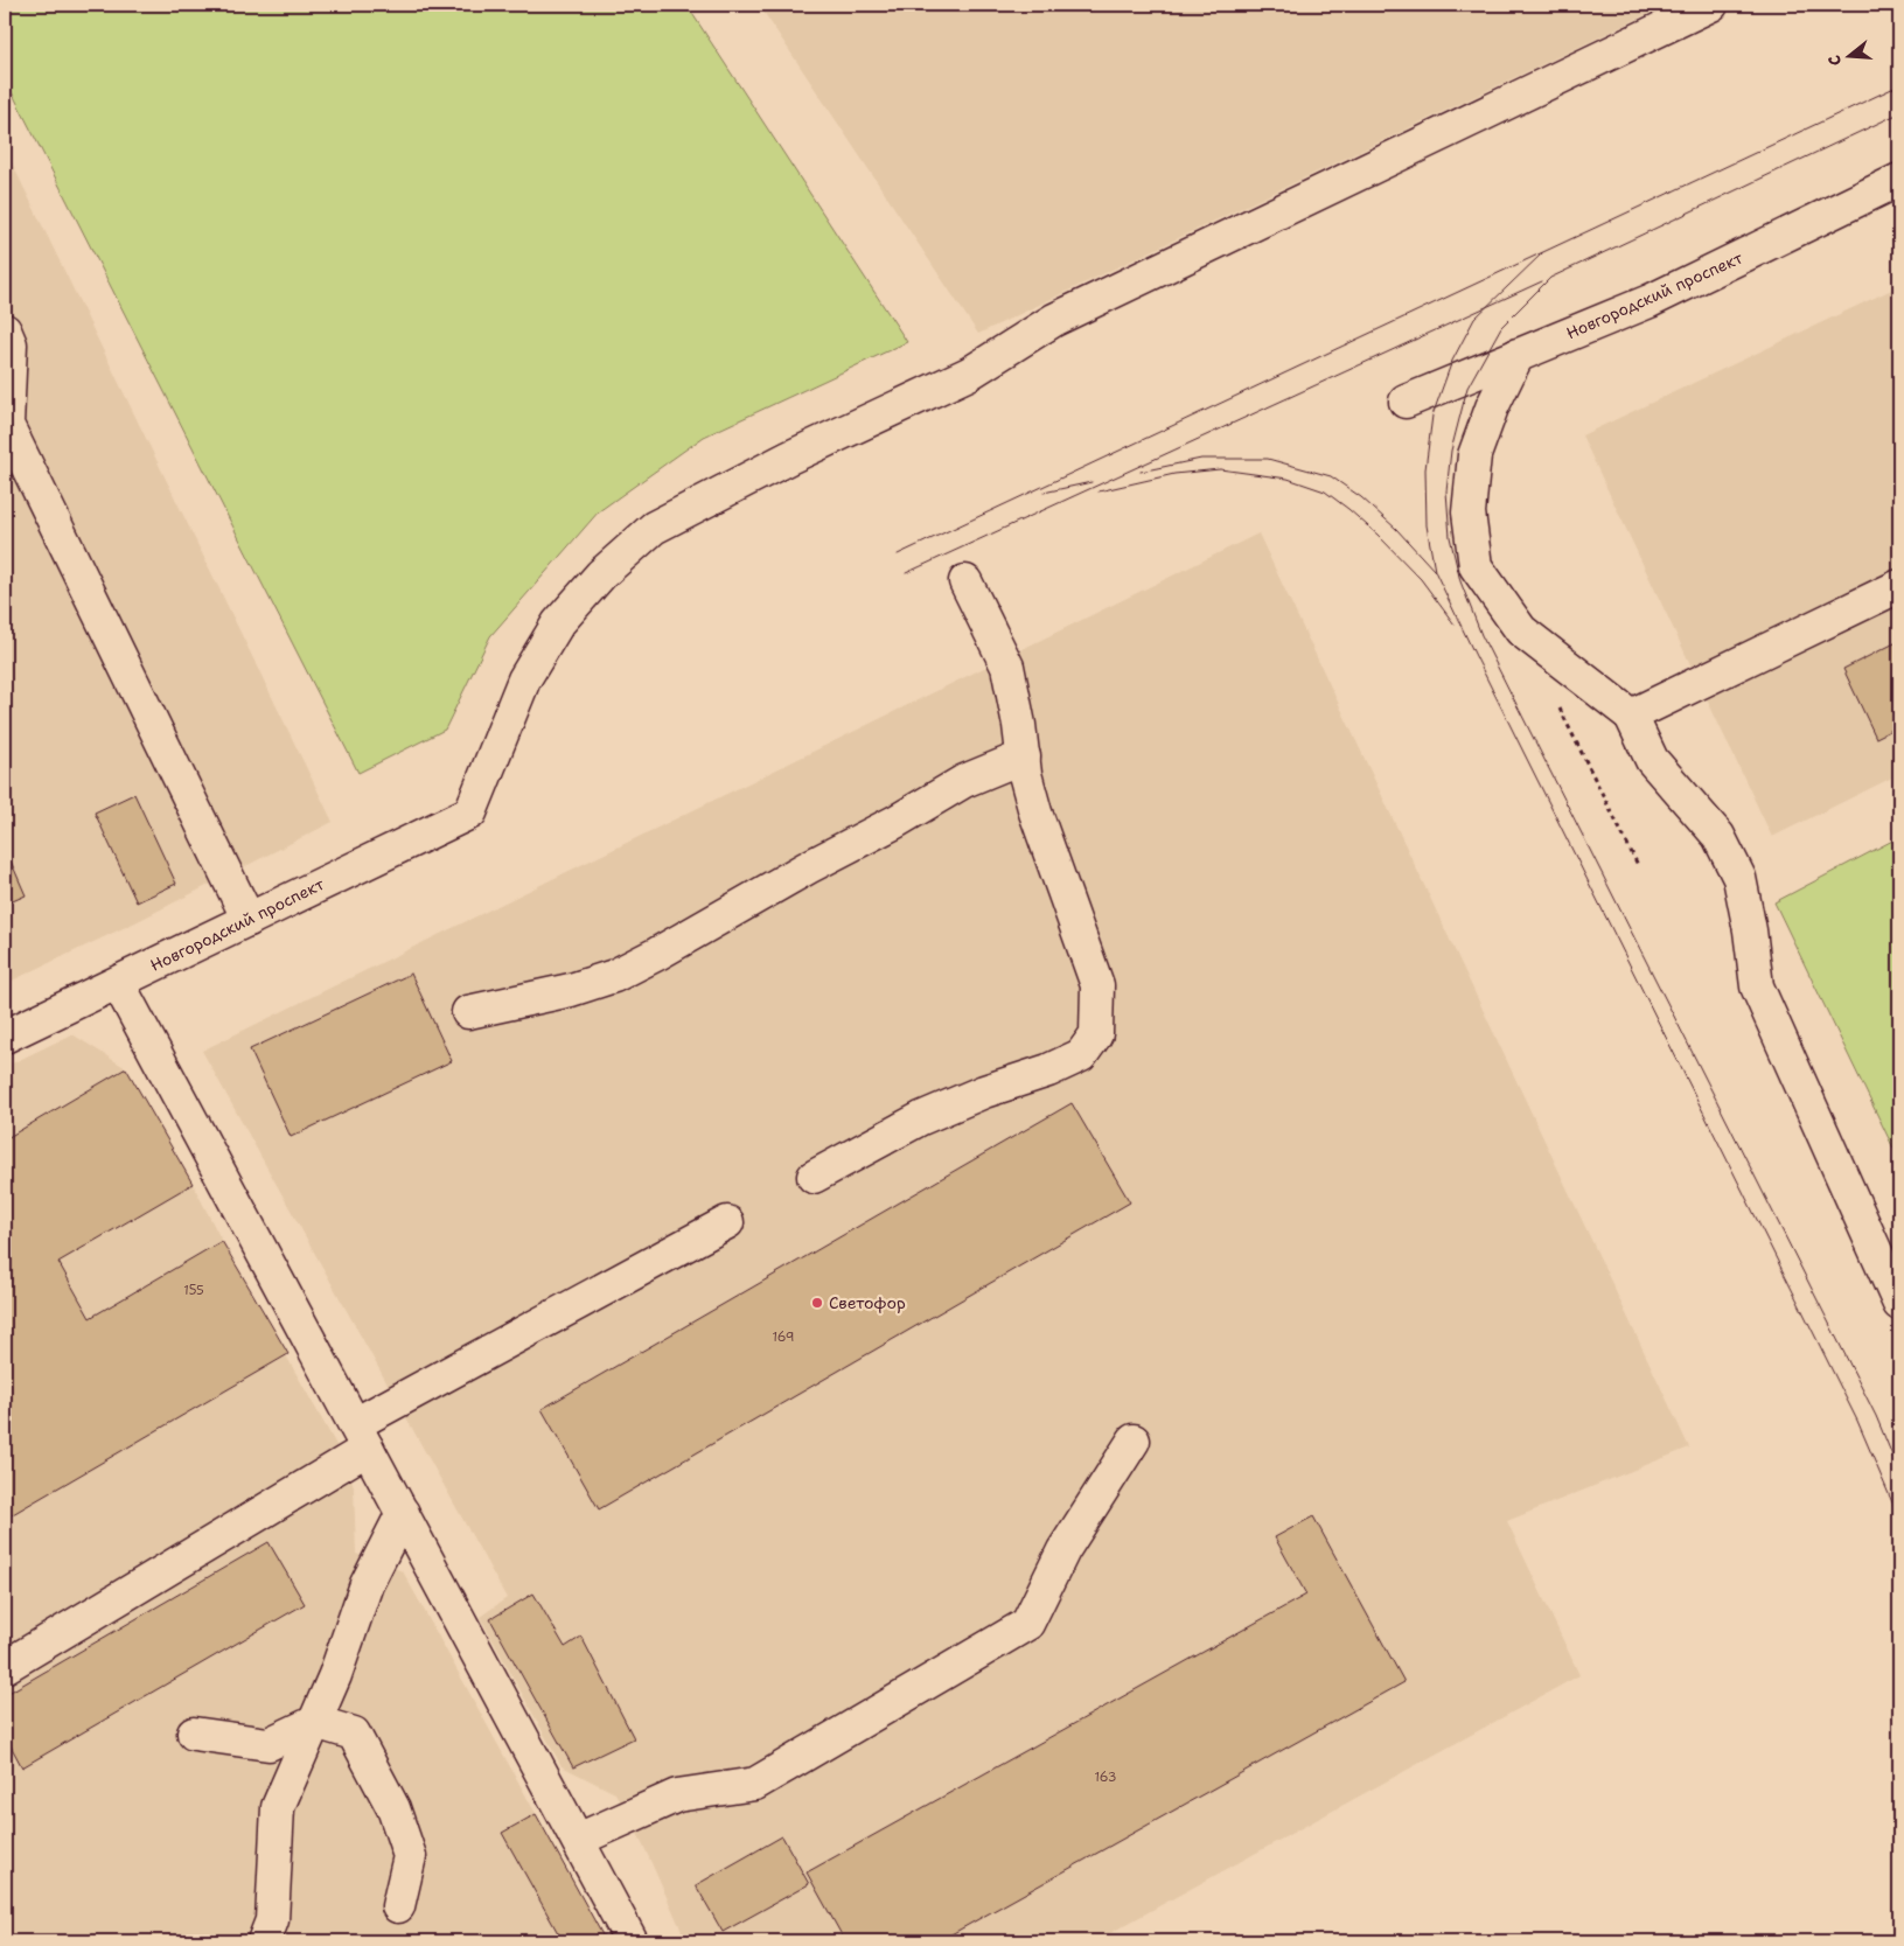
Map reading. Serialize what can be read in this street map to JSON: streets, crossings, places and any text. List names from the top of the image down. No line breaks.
{"streets":{"street":["Новгородский проспект"]},"places":["Светофор"],"house_numbers":["155","169","163"],"north":"left"}
